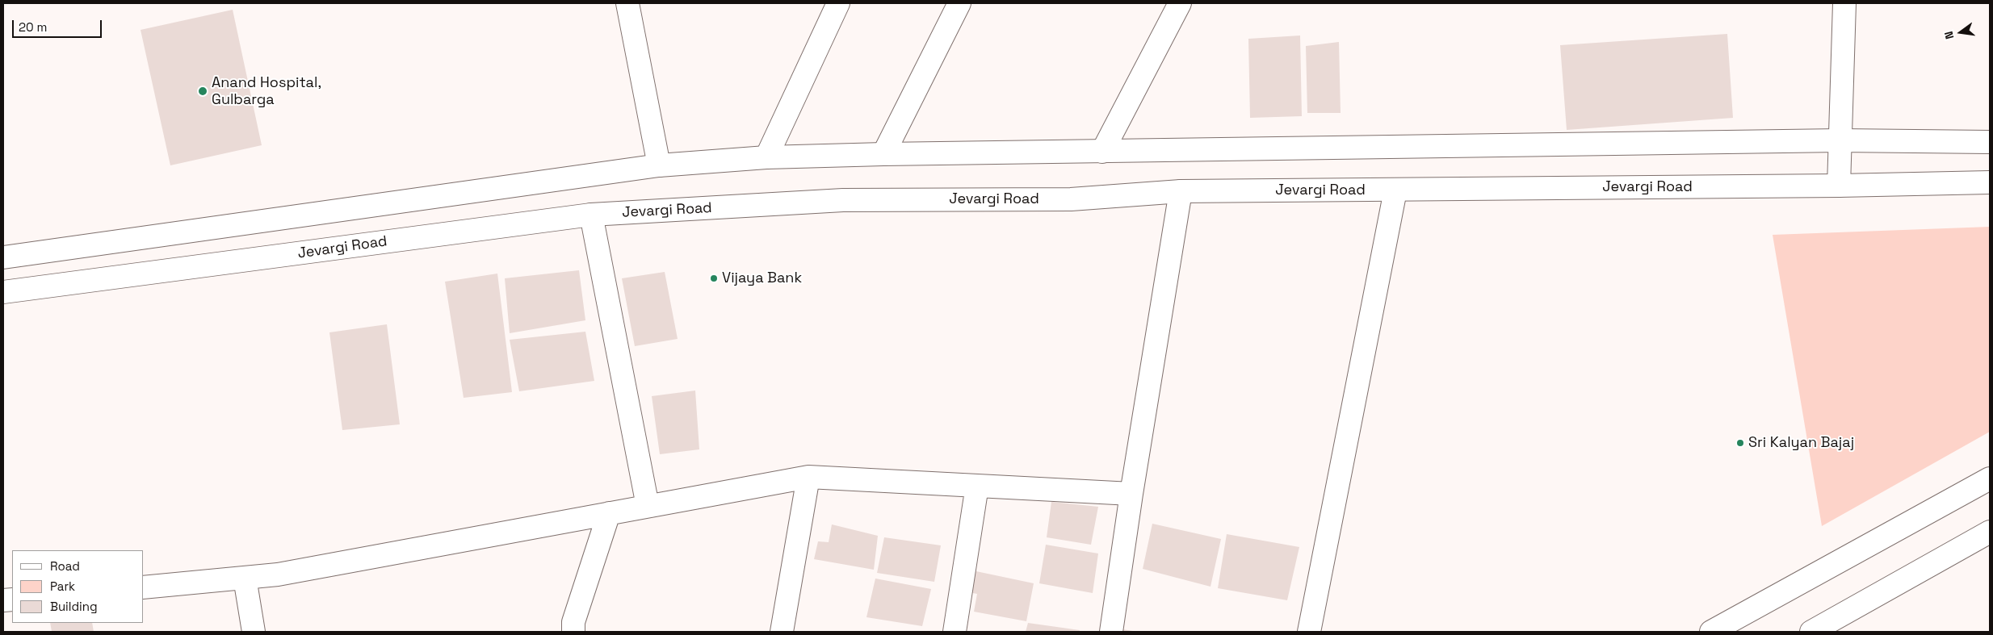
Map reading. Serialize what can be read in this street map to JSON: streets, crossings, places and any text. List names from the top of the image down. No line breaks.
{"streets":{"main road":["Jevargi Road"]},"places":["Anand Hospital, Gulbarga","Vijaya Bank","Sri Kalyan Bajaj"],"legend":["Road","Park","Building"],"scale_bar":"20 m","north":"left"}
